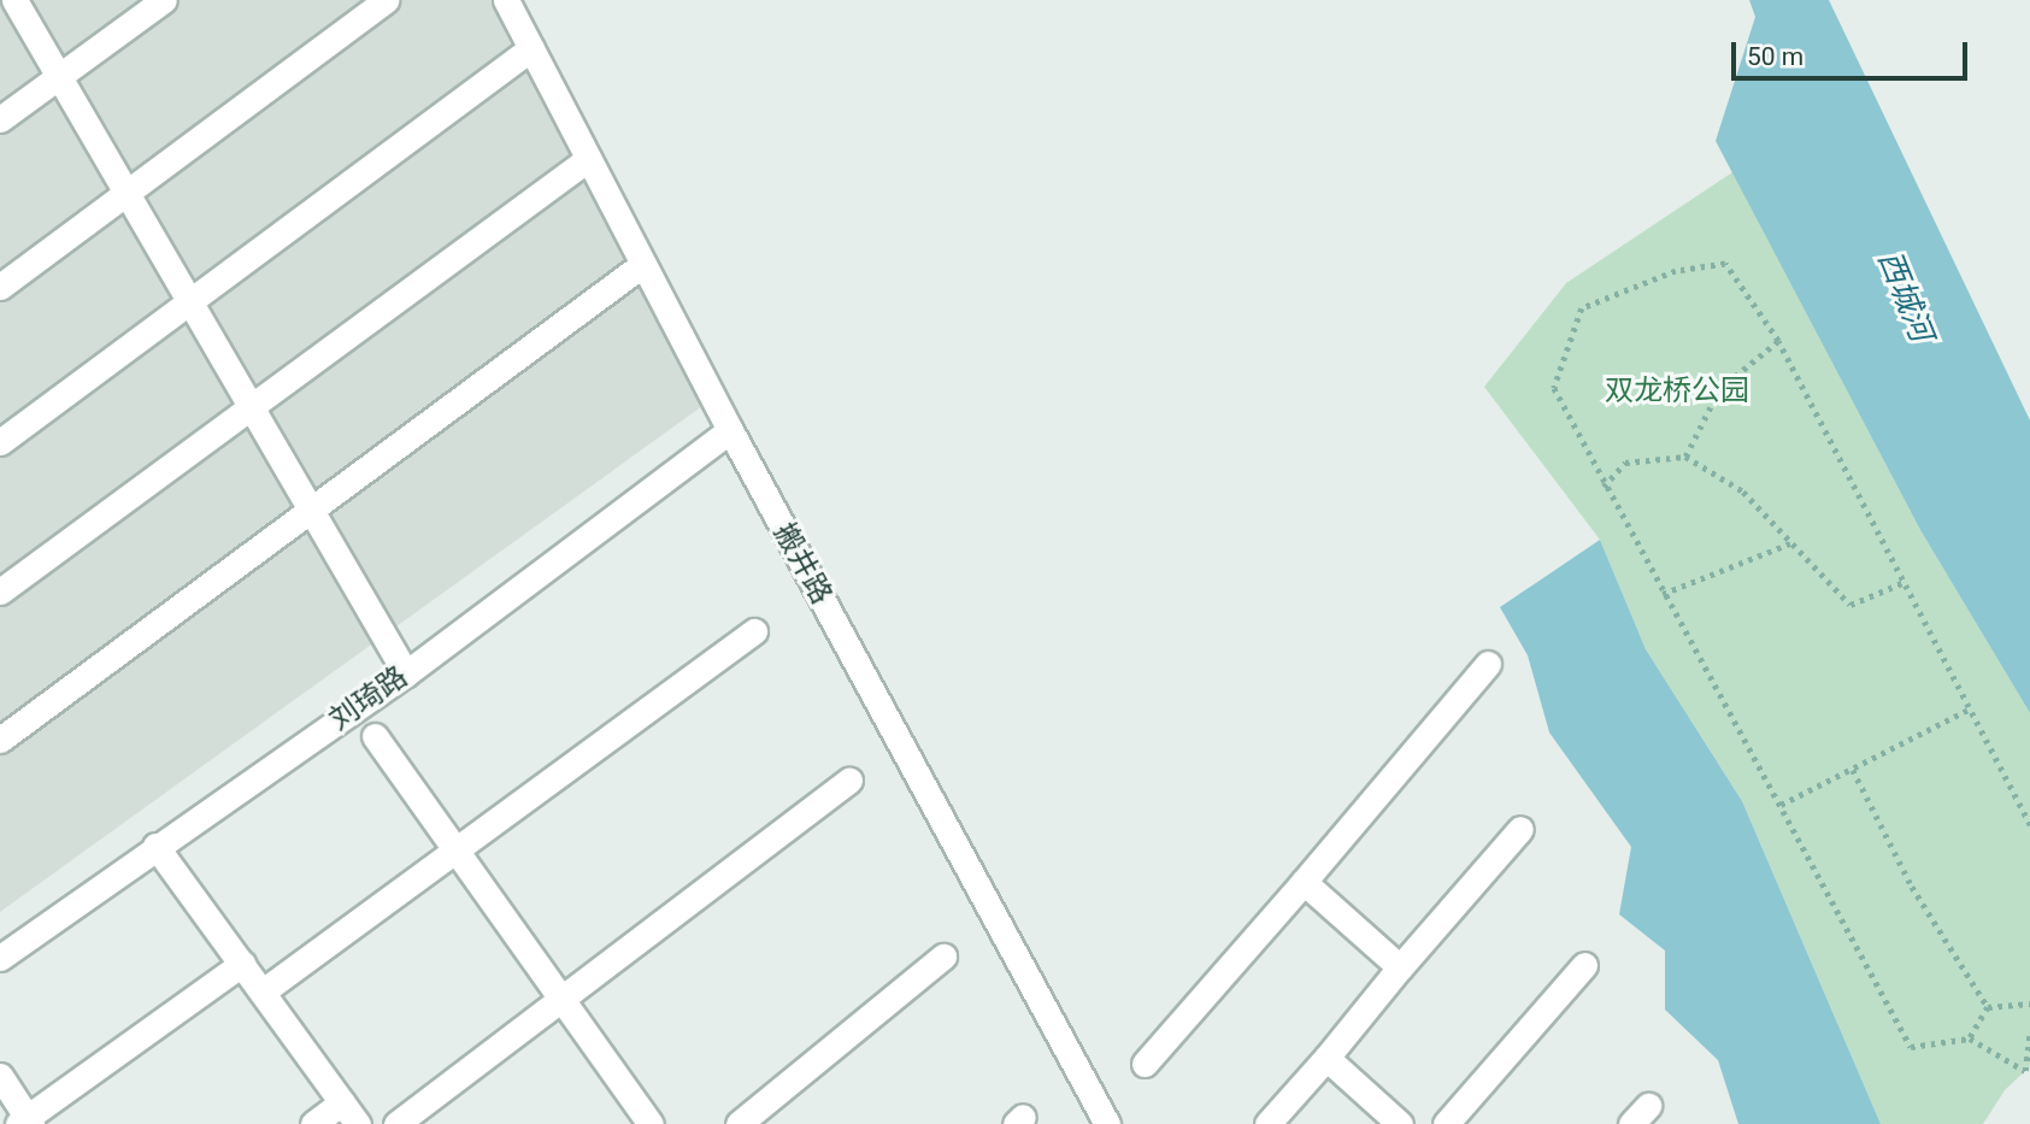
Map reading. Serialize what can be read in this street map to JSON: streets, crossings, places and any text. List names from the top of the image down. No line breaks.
{"streets":{"street":["搬井路","刘琦路"]},"crossings":[["搬井路","刘琦路"]],"water":["西城河"],"parks":["双龙桥公园"],"scale_bar":"50 m"}
